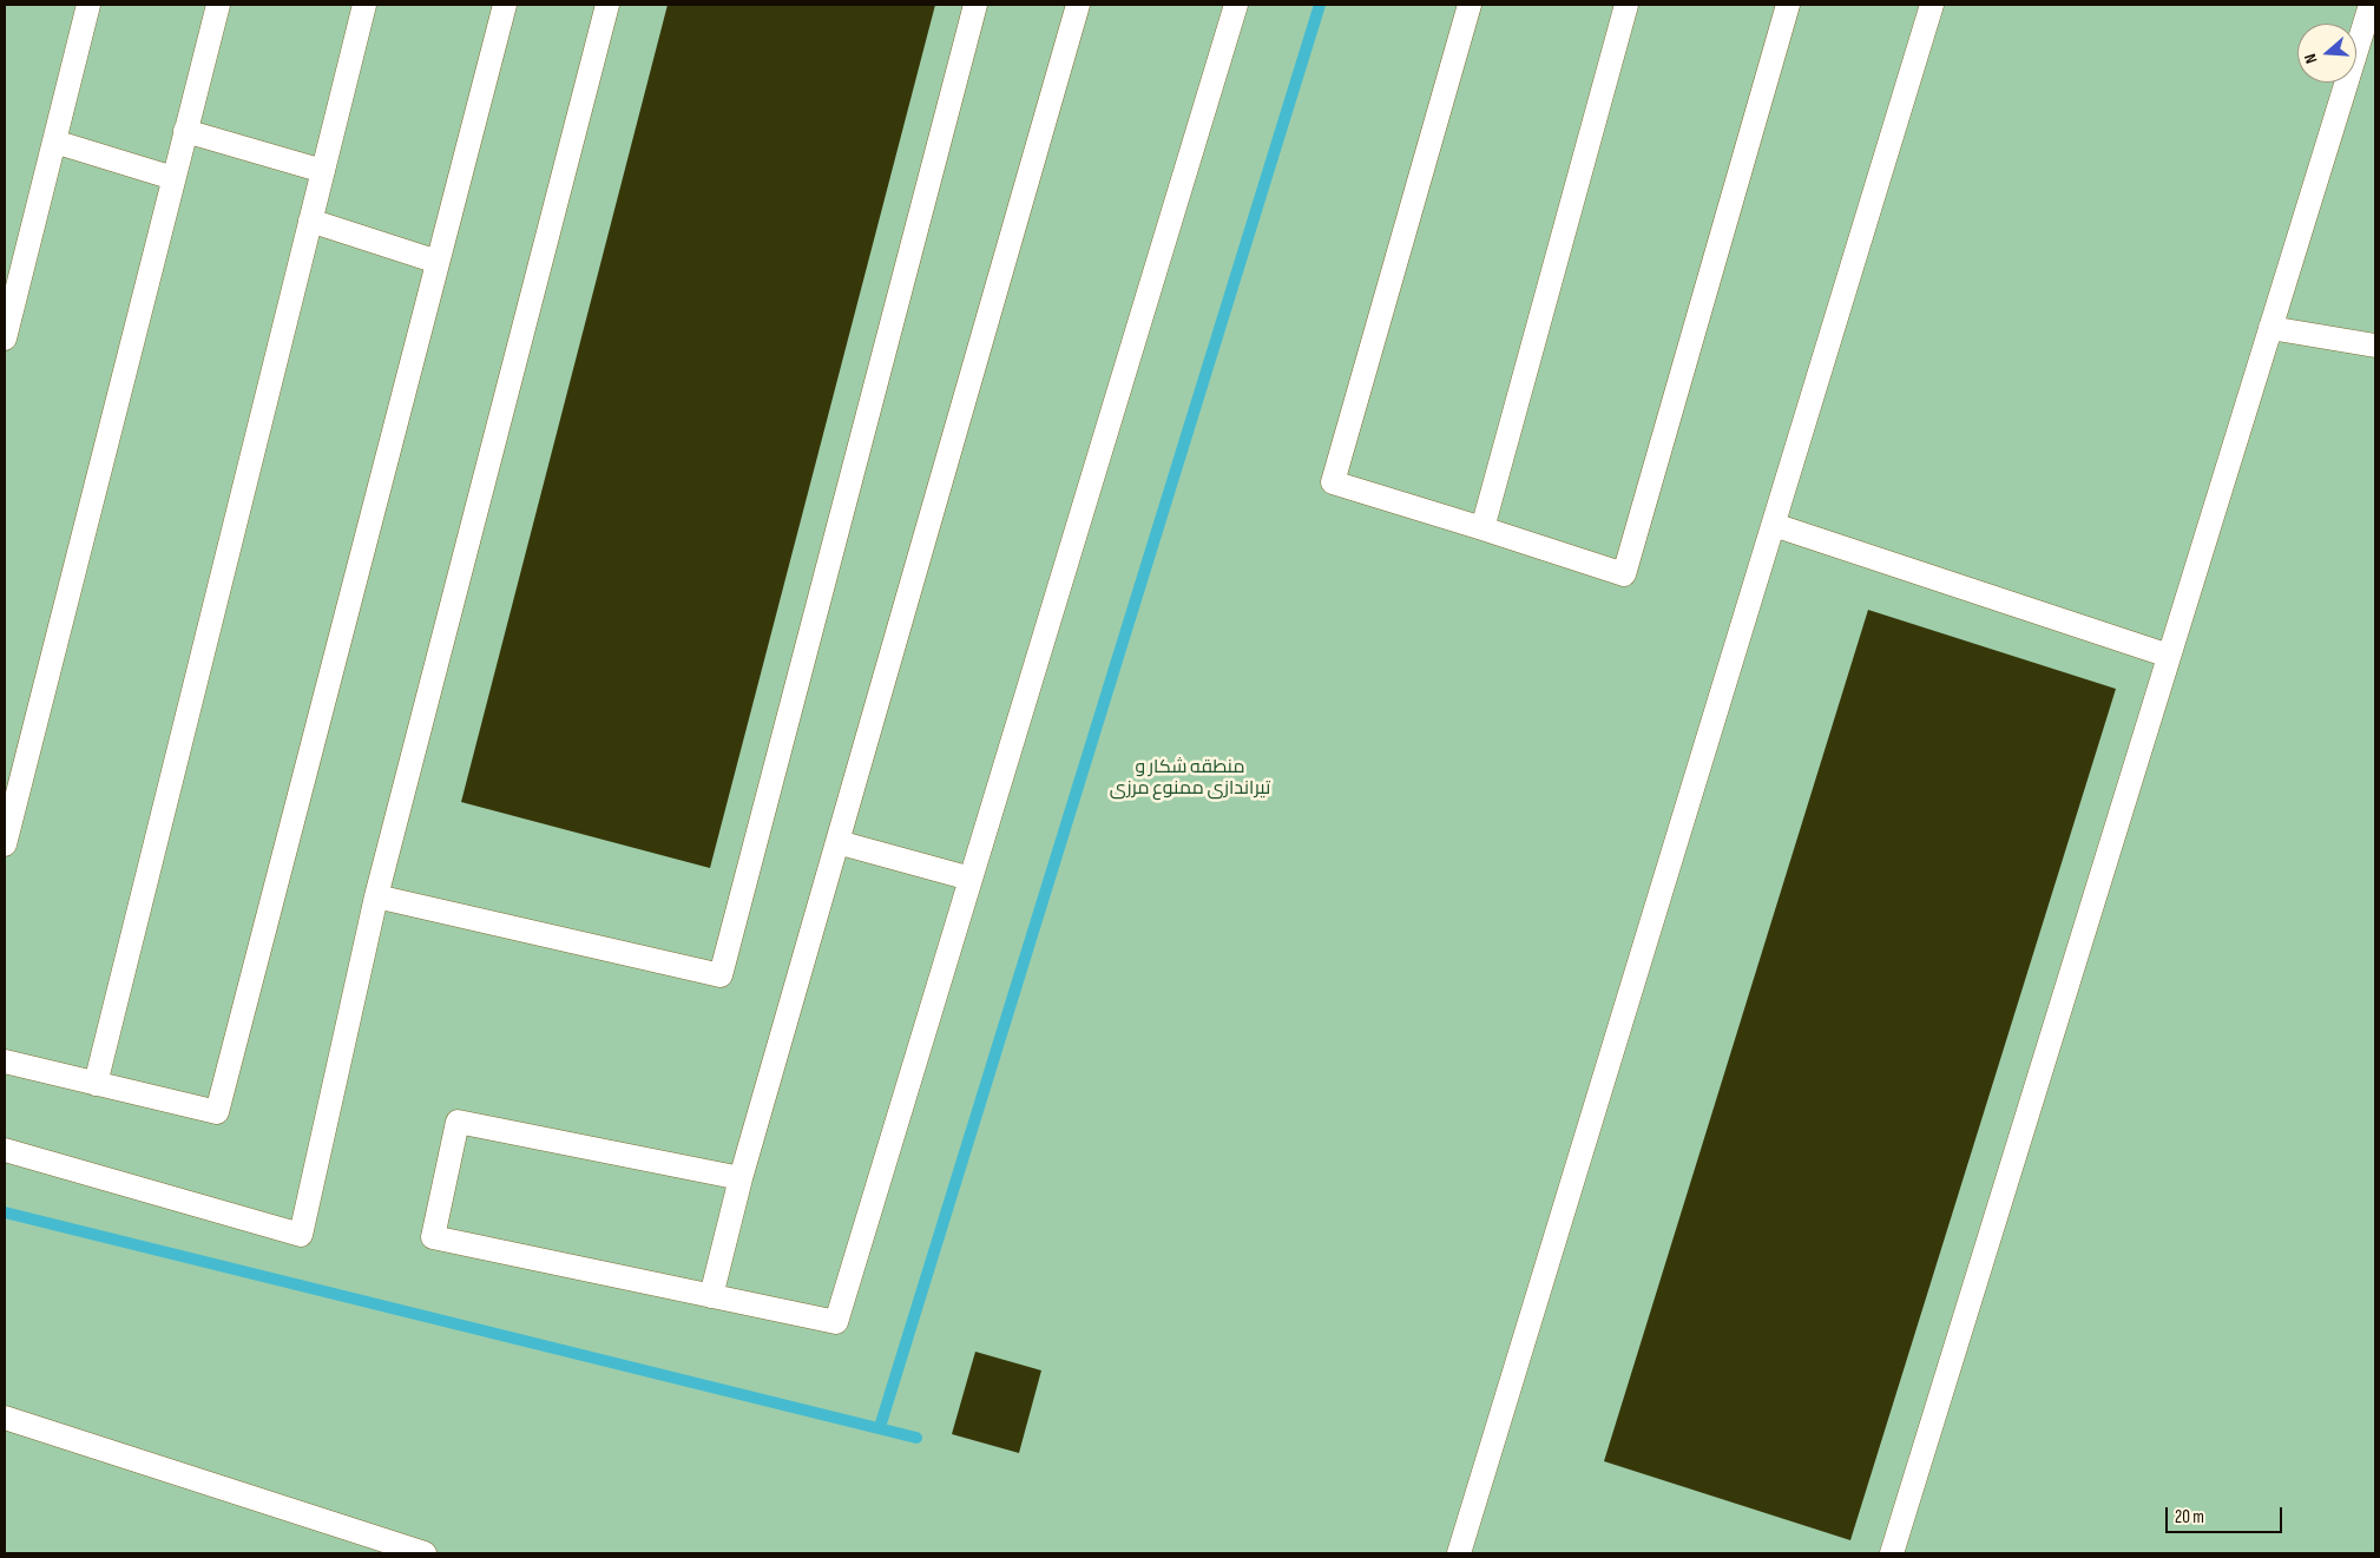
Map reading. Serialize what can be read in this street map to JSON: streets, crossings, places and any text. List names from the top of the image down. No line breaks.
{"parks":["منطقه شکار و تیراندازی ممنوع مرزی"],"scale_bar":"20 m","north":"left"}
